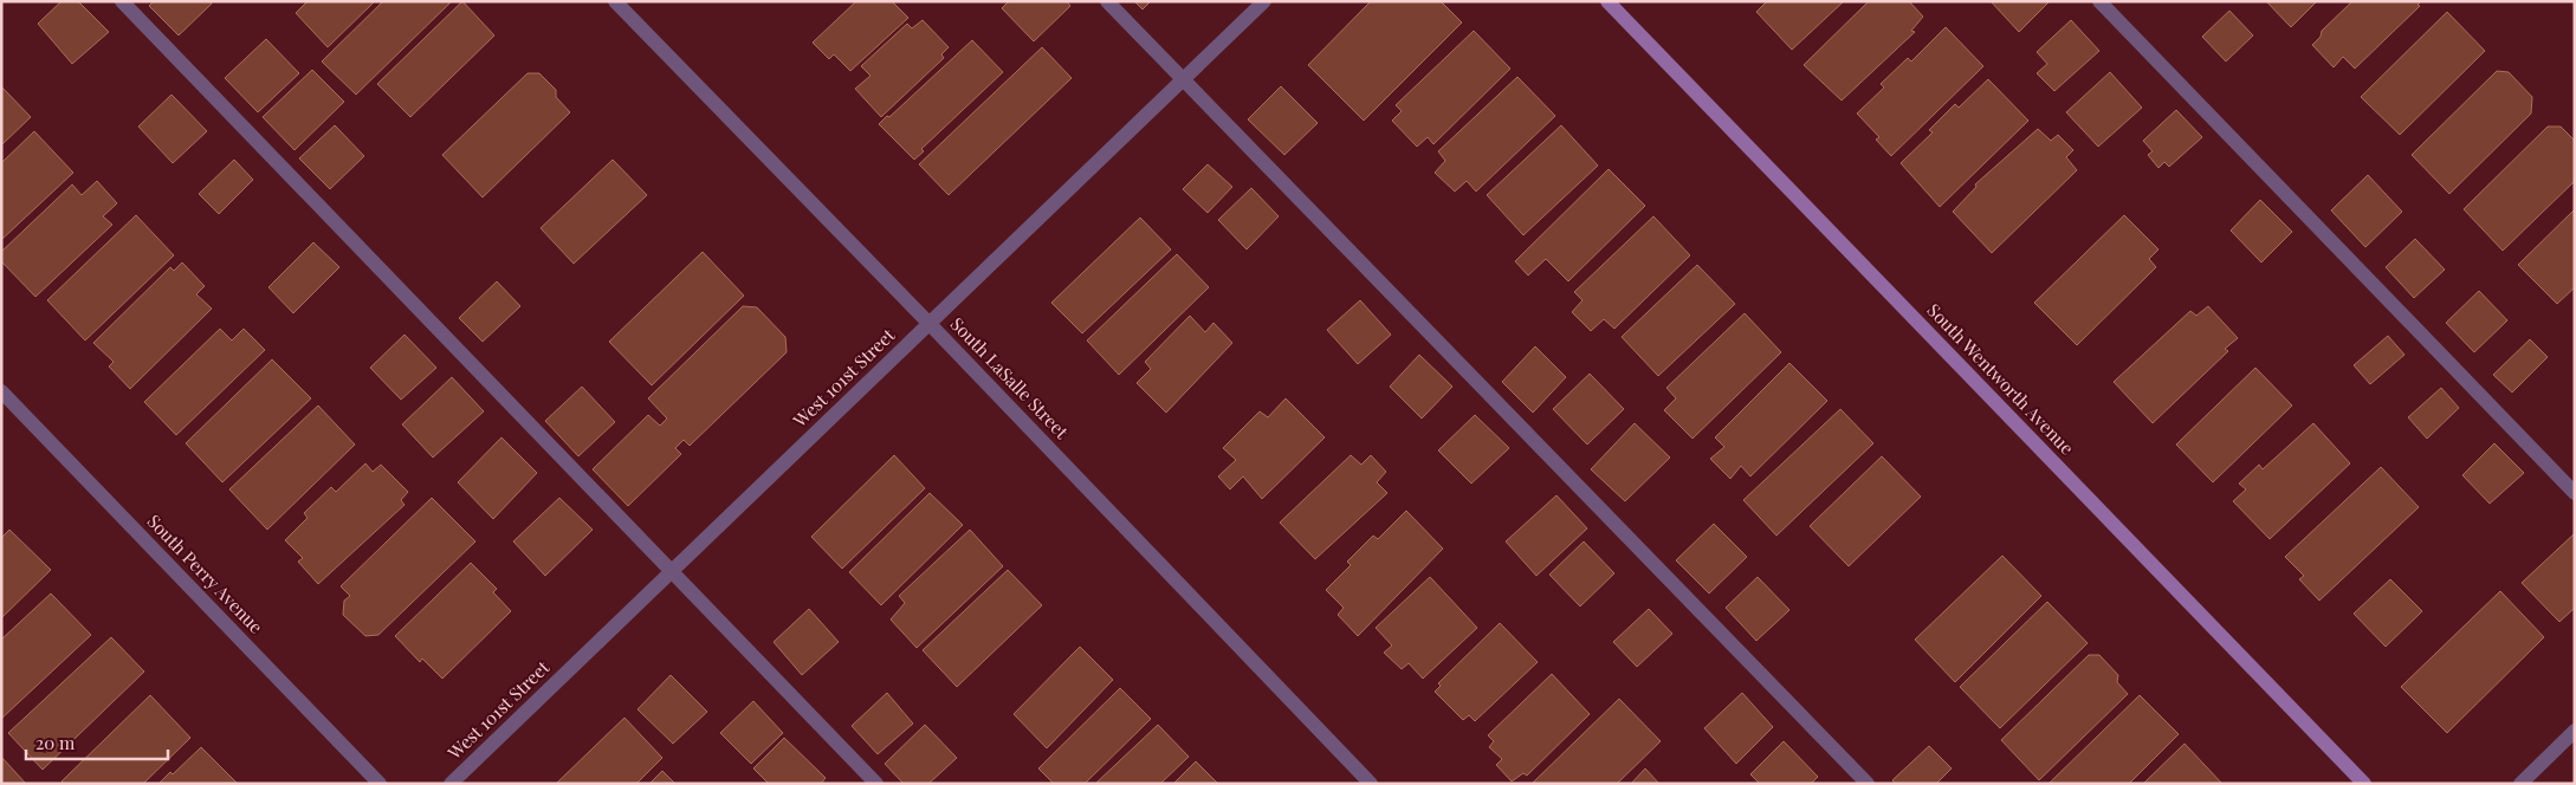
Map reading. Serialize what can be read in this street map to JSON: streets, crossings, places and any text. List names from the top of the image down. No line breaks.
{"streets":{"street":["West 101st Street","South LaSalle Street","South Wentworth Avenue","South Perry Avenue"]},"crossings":[["West 101st Street","South LaSalle Street"]],"scale_bar":"20 m"}
